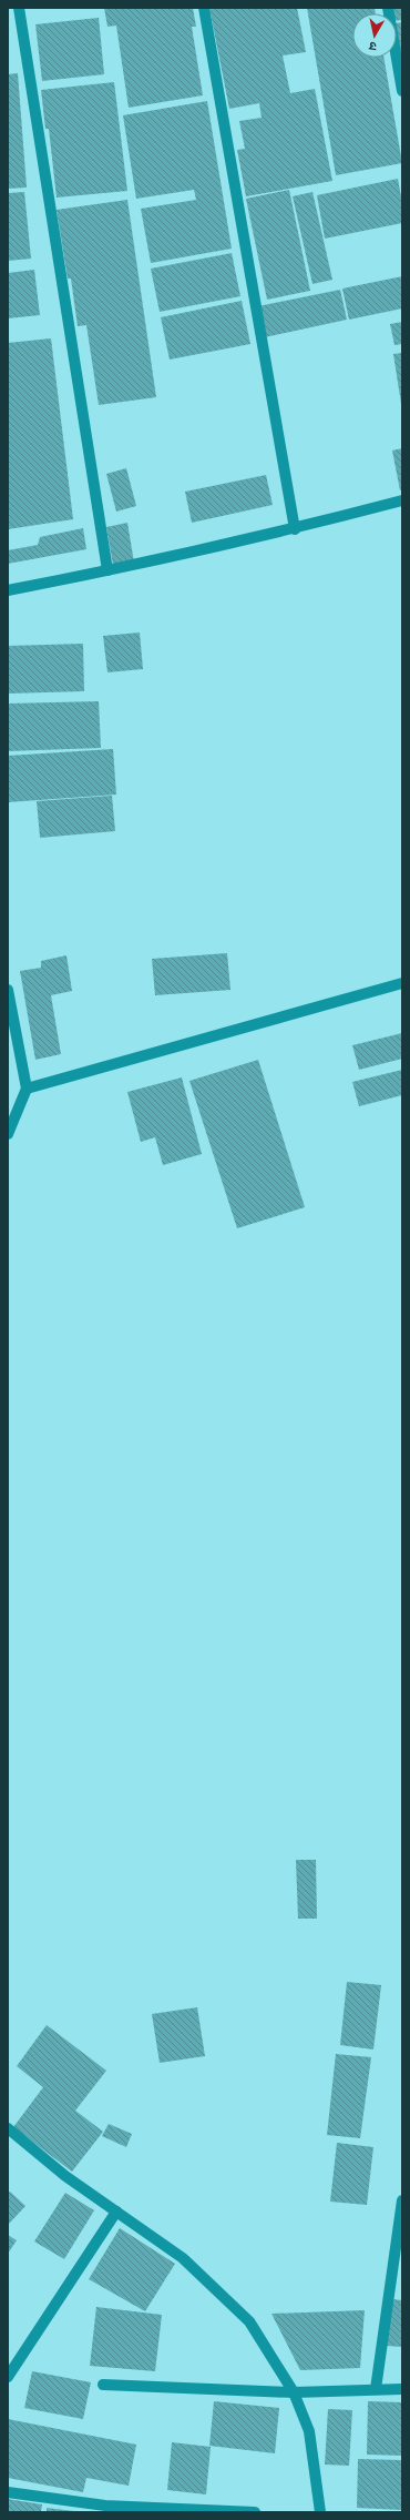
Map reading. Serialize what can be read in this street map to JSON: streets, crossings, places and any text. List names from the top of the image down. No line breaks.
{"north":"bottom"}
